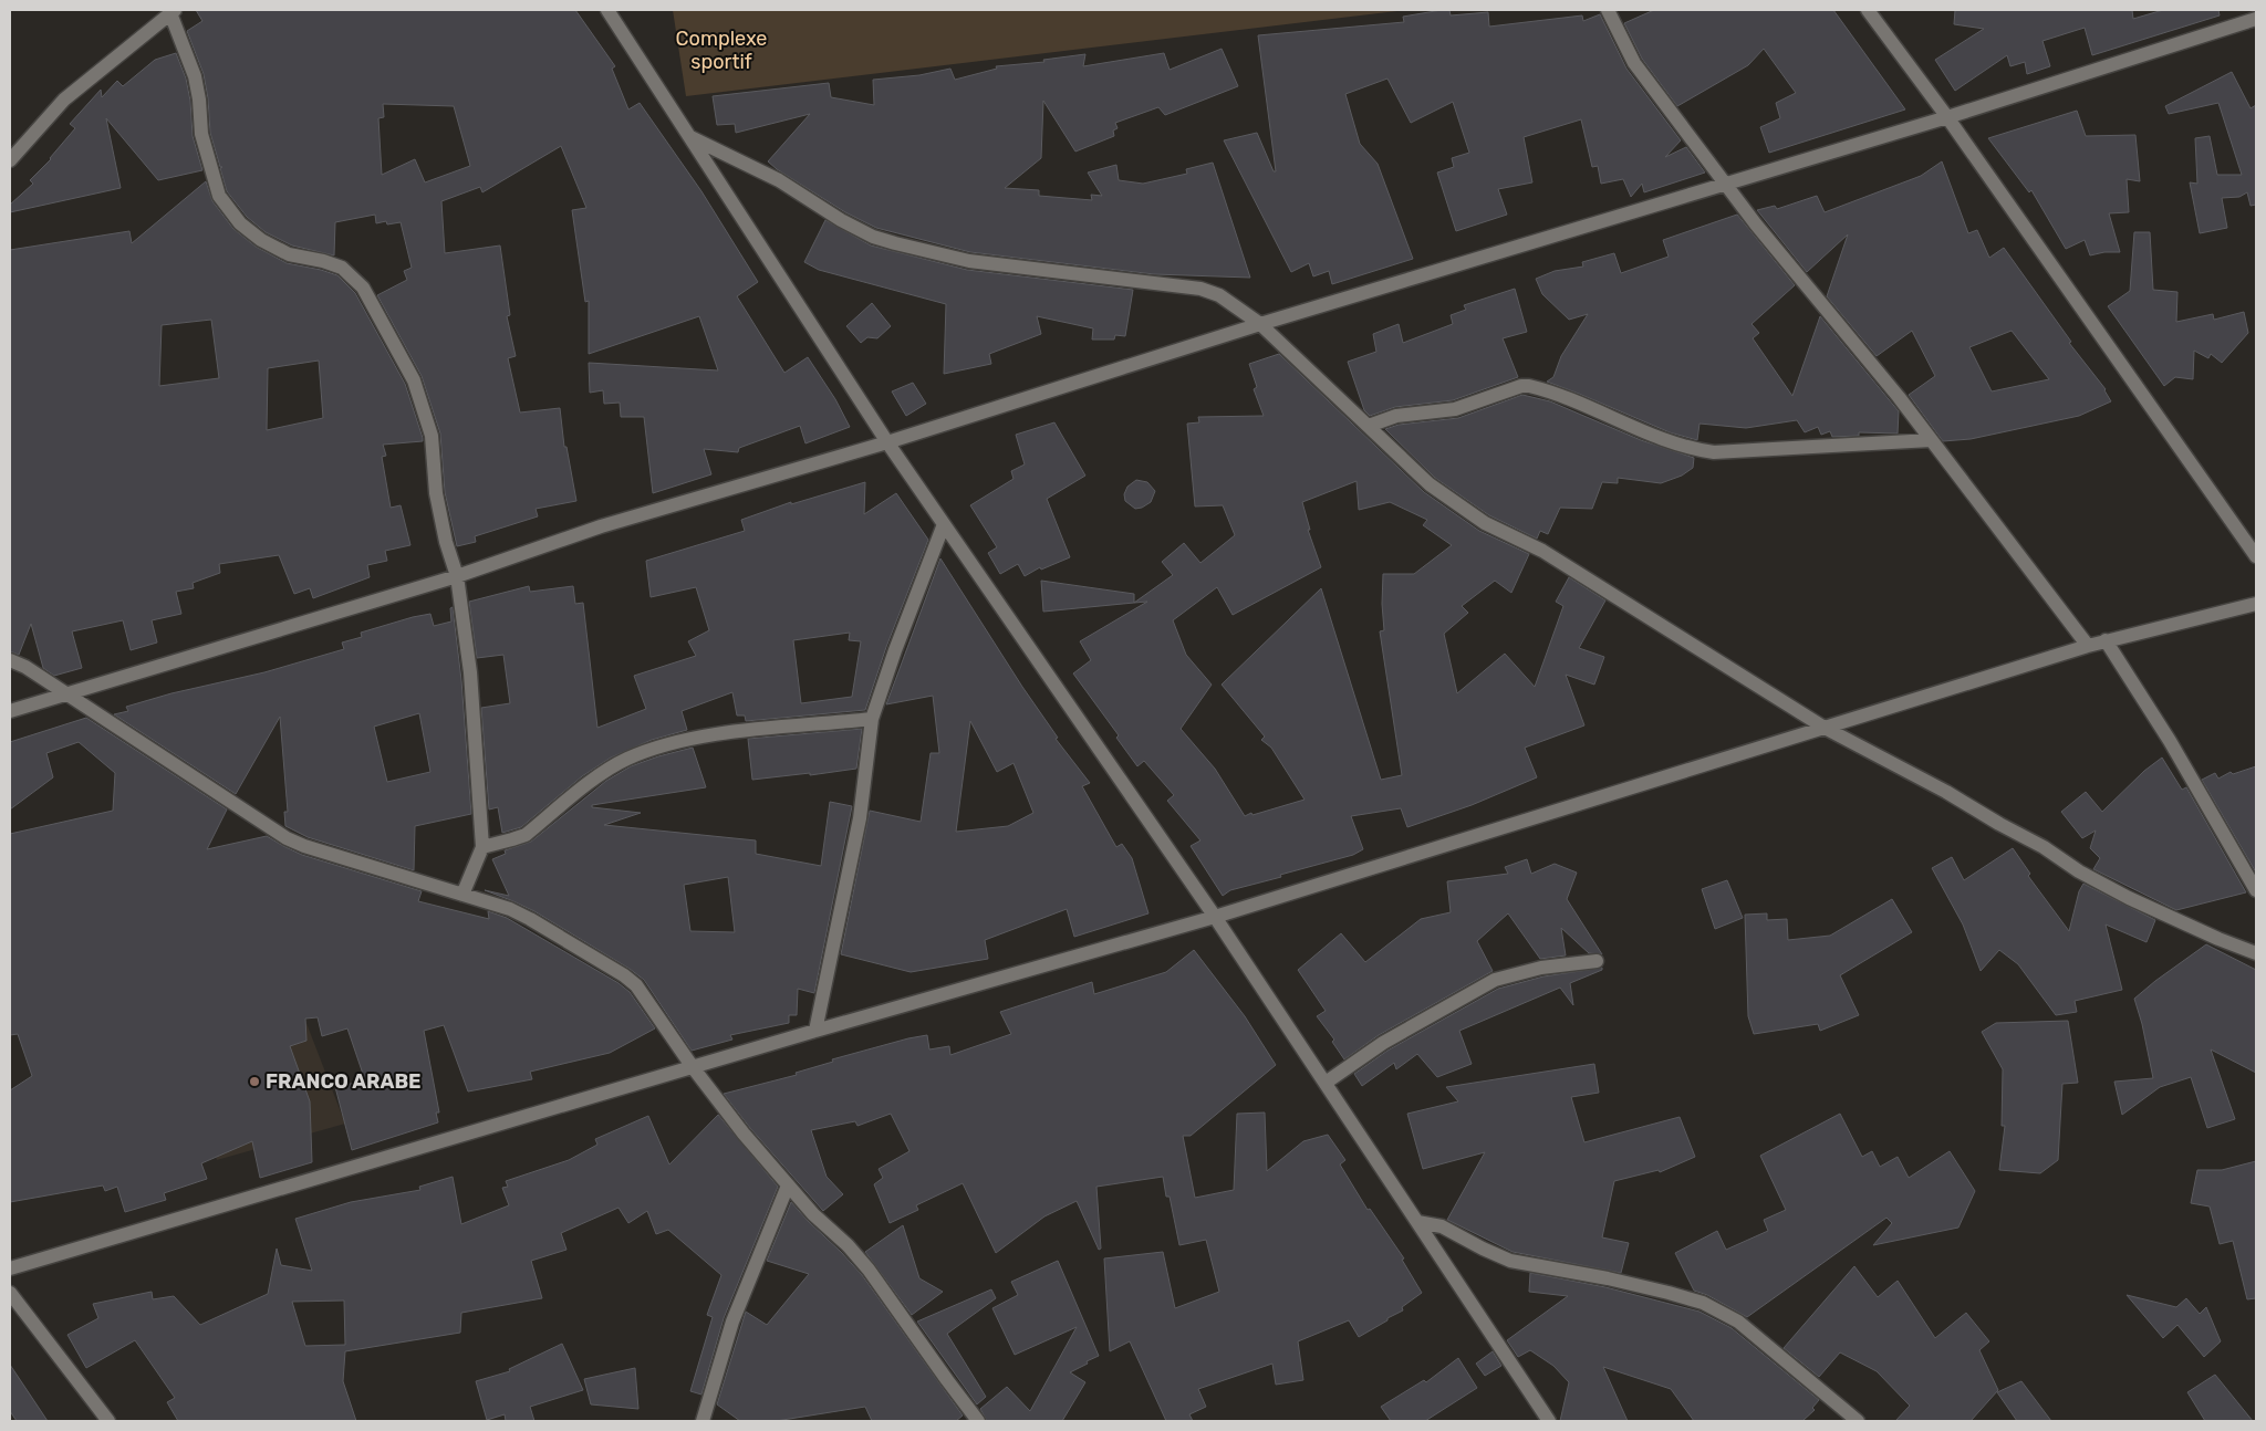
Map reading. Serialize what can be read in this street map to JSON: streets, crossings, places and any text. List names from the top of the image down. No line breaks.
{"parks":["Complexe sportif"],"places":["FRANCO ARABE"]}
